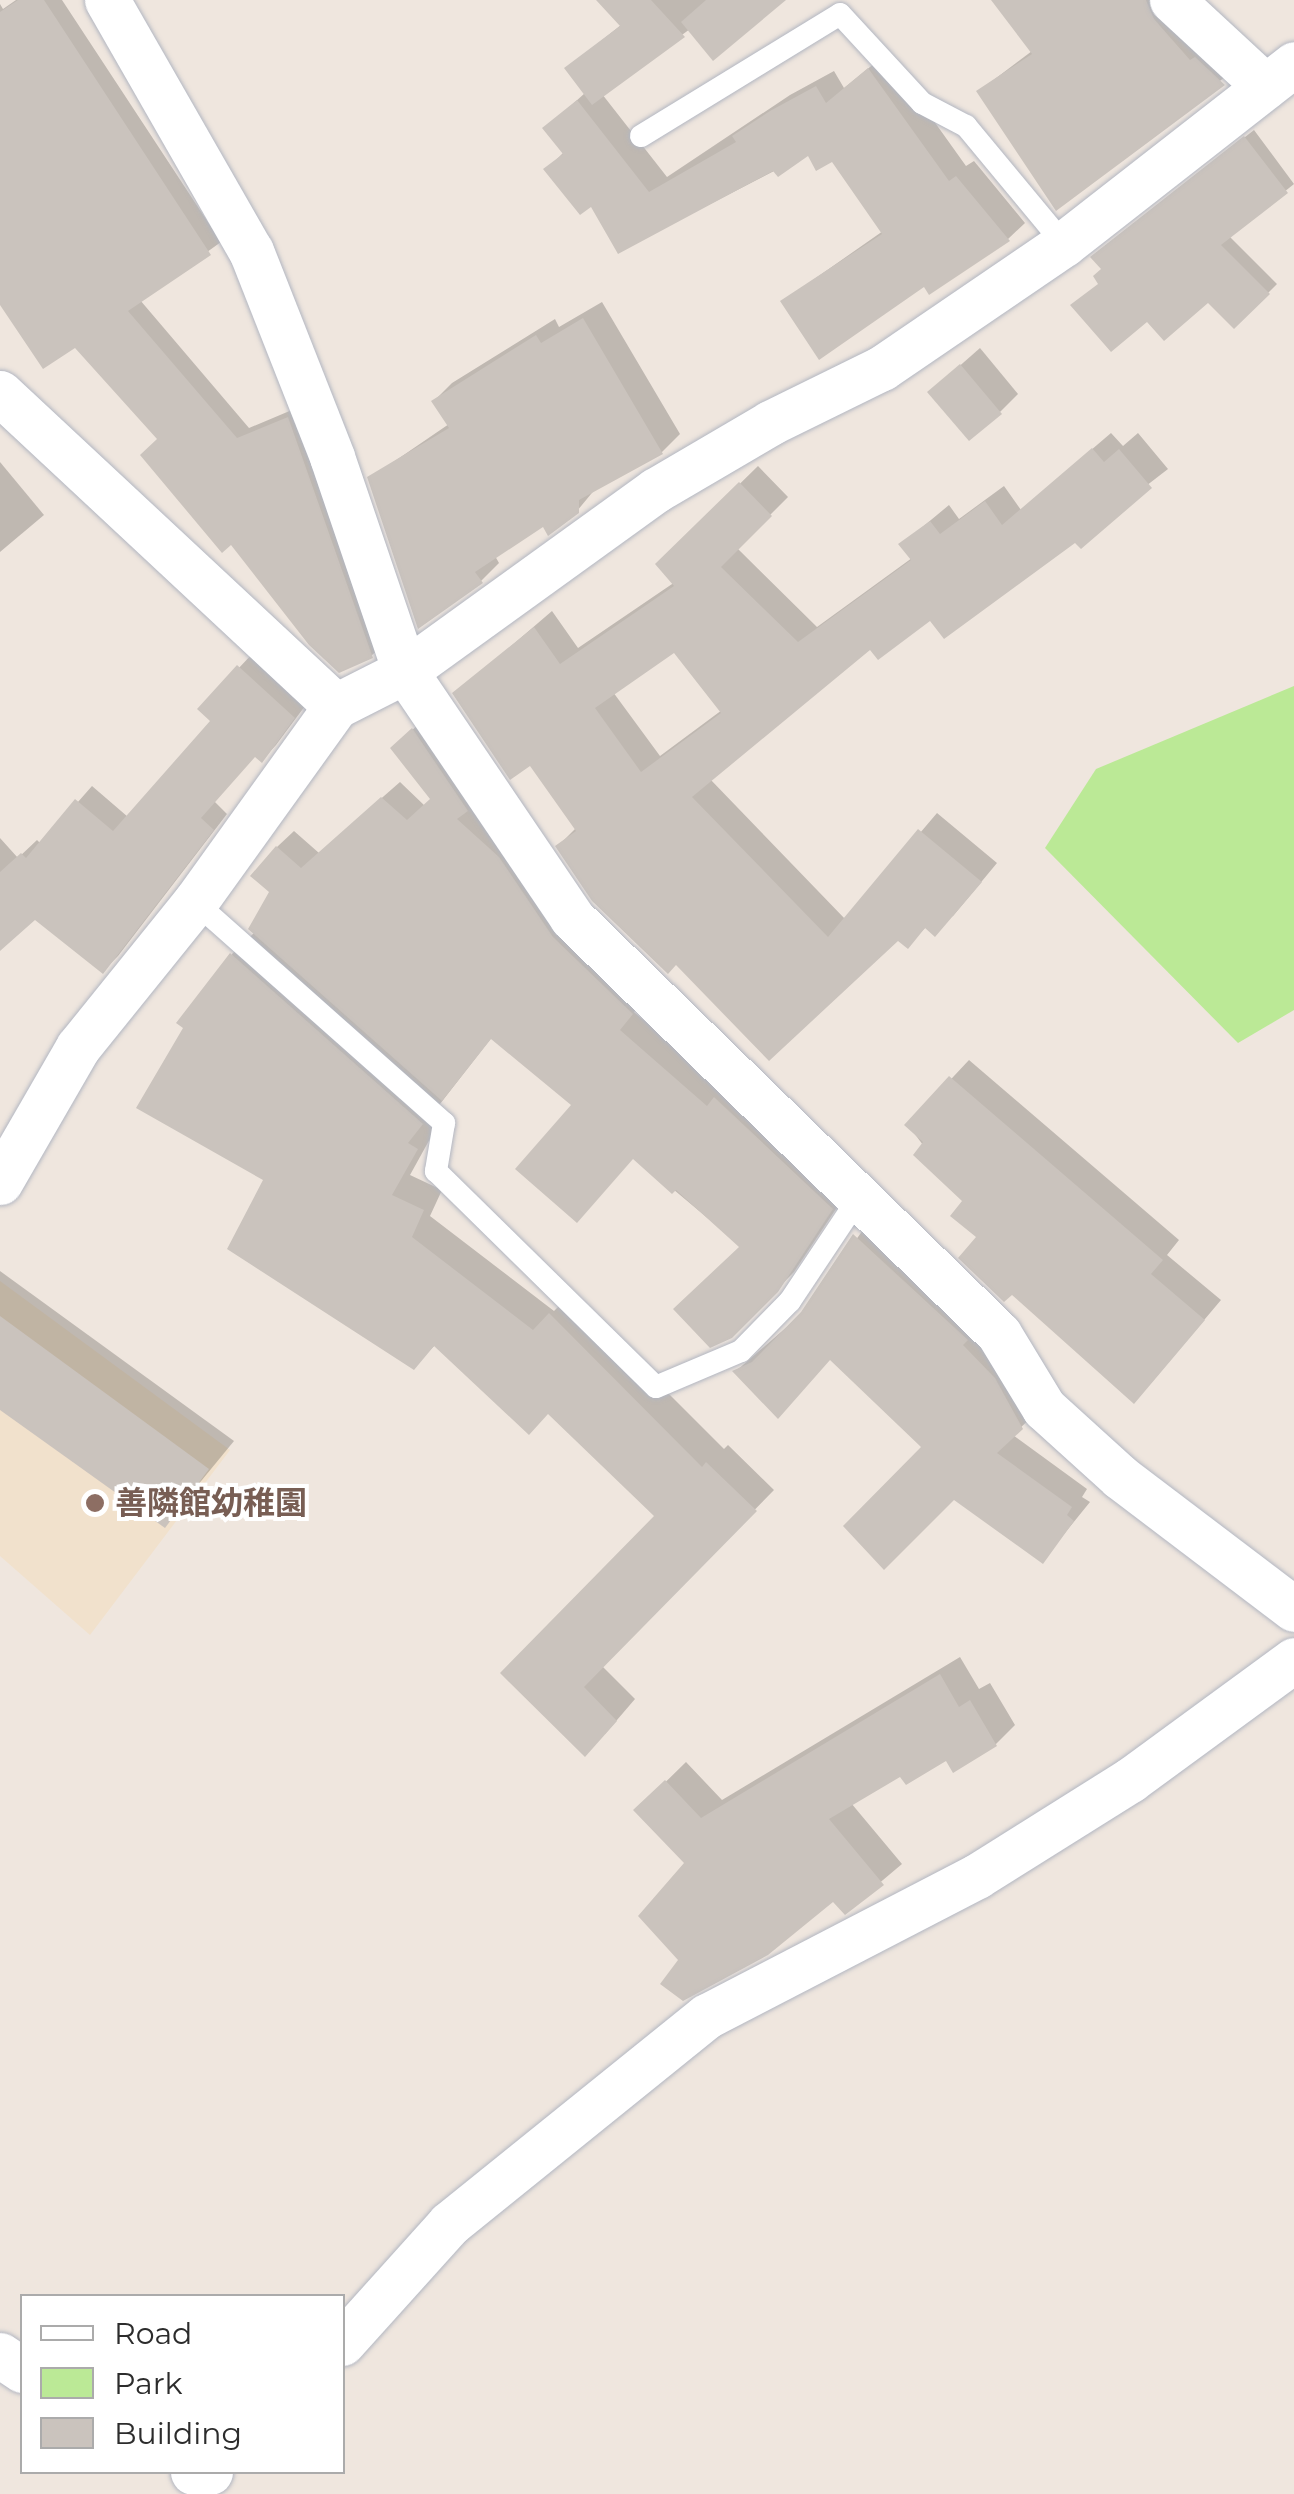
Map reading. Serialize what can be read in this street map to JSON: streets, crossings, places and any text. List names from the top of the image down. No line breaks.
{"places":["善隣館幼稚園"],"legend":["Road","Park","Building"]}
